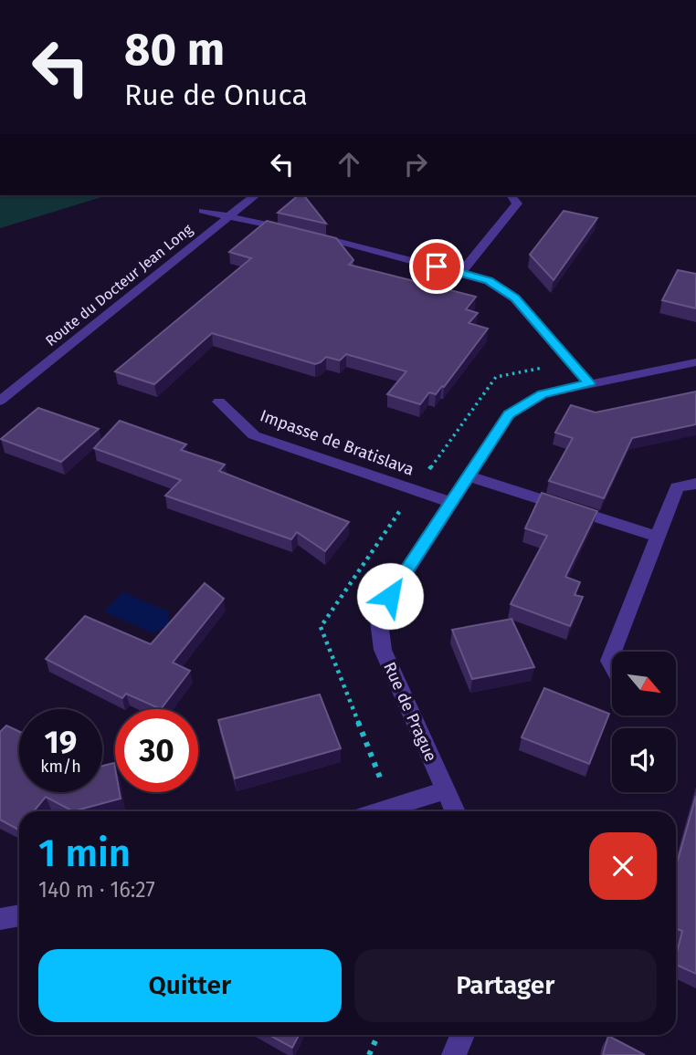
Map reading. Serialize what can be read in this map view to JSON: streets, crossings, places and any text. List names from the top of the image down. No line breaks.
{"streets":{"street":["Route du Docteur Jean Long","Impasse de Bratislava","Rue de Prague"]},"crossings":[["Impasse de Bratislava","Rue de Prague"]],"north":"bottom right","page":{"turn":["80 m","Rue de Onuca"],"speed":"19 km/h","limit":"30","heading":["1 min","140 m · 16:27"],"buttons":["Quitter","Partager"]}}
